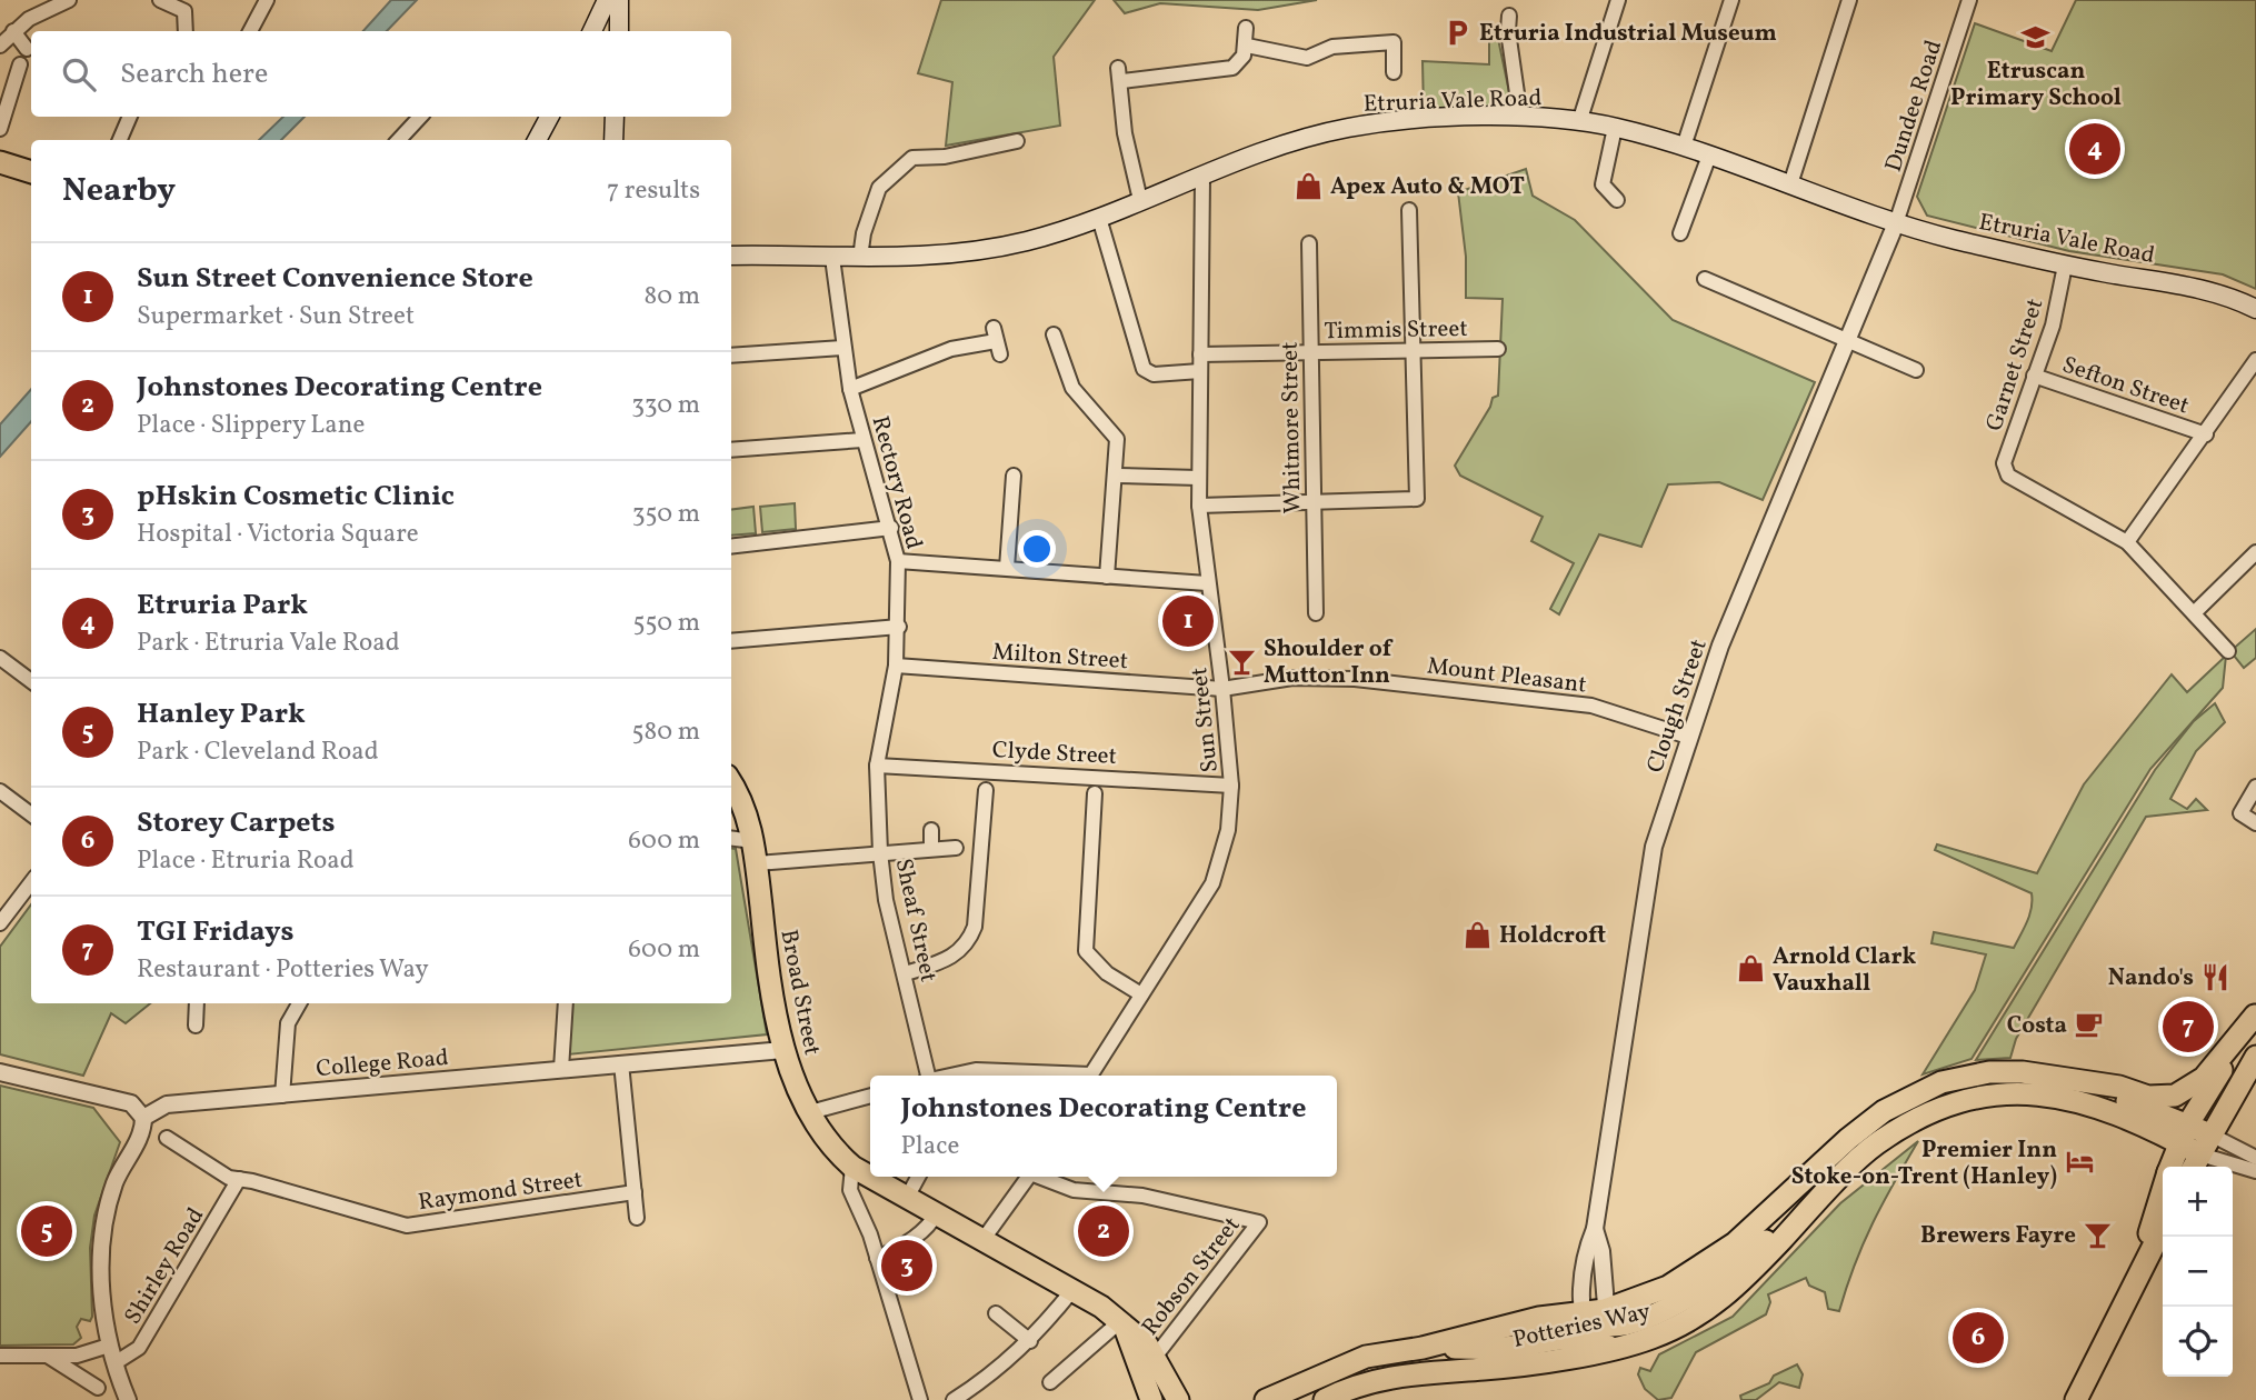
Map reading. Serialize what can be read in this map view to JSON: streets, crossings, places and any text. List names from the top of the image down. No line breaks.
{"streets":{"main road":["Etruria Vale Road","Broad Street","Potteries Way"],"street":["Dundee Road","Timmis Street","Garnet Street","Sefton Street","Whitmore Street","Rectory Road","Milton Street","Mount Pleasant","Clough Street","Sun Street","Clyde Street","Sheaf Street","College Road","Raymond Street","Shirley Road","Robson Street"]},"crossings":[["Etruria Vale Road","Dundee Road"],["Etruria Vale Road","Garnet Street"],["Etruria Vale Road","Rectory Road"],["Etruria Vale Road","Clough Street"],["Etruria Vale Road","Sun Street"],["Dundee Road","Clough Street"],["Timmis Street","Whitmore Street"],["Timmis Street","Sun Street"],["Garnet Street","Sefton Street"],["Rectory Road","Milton Street"],["Rectory Road","Clyde Street"],["Rectory Road","Sheaf Street"],["Milton Street","Mount Pleasant"],["Milton Street","Sun Street"],["Mount Pleasant","Clough Street"],["Mount Pleasant","Sun Street"],["Clough Street","Potteries Way"],["Sun Street","Clyde Street"],["Clyde Street","Sheaf Street"],["Broad Street","College Road"],["Broad Street","Robson Street"],["Raymond Street","Shirley Road"]],"places":{"parking":["Etruria Industrial Museum"],"school or university":["Etruscan Primary School"],"shop":["Apex Auto & MOT","Holdcroft","Arnold Clark Vauxhall"],"bar":["Shoulder of Mutton Inn","Brewers Fayre"],"restaurant":["Nando's"],"cafe":["Costa"],"hotel":["Premier Inn Stoke-on-Trent (Hanley)"]},"page":{"search":"Search here","pins":["4","1","7","2","5","3","6"],"heading":["Nearby","7 results"],"list":[{"mark":"1","name":"Sun Street Convenience Store","note":"Supermarket · Sun Street","value":"80 m"},{"mark":"2","name":"Johnstones Decorating Centre","note":"Place · Slippery Lane","value":"330 m"},{"mark":"3","name":"pHskin Cosmetic Clinic","note":"Hospital · Victoria Square","value":"350 m"},{"mark":"4","name":"Etruria Park","note":"Park · Etruria Vale Road","value":"550 m"},{"mark":"5","name":"Hanley Park","note":"Park · Cleveland Road","value":"580 m"},{"mark":"6","name":"Storey Carpets","note":"Place · Etruria Road","value":"600 m"},{"mark":"7","name":"TGI Fridays","note":"Restaurant · Potteries Way","value":"600 m"}],"popup":["Johnstones Decorating Centre","Place"],"map_buttons":["+","−"]}}
